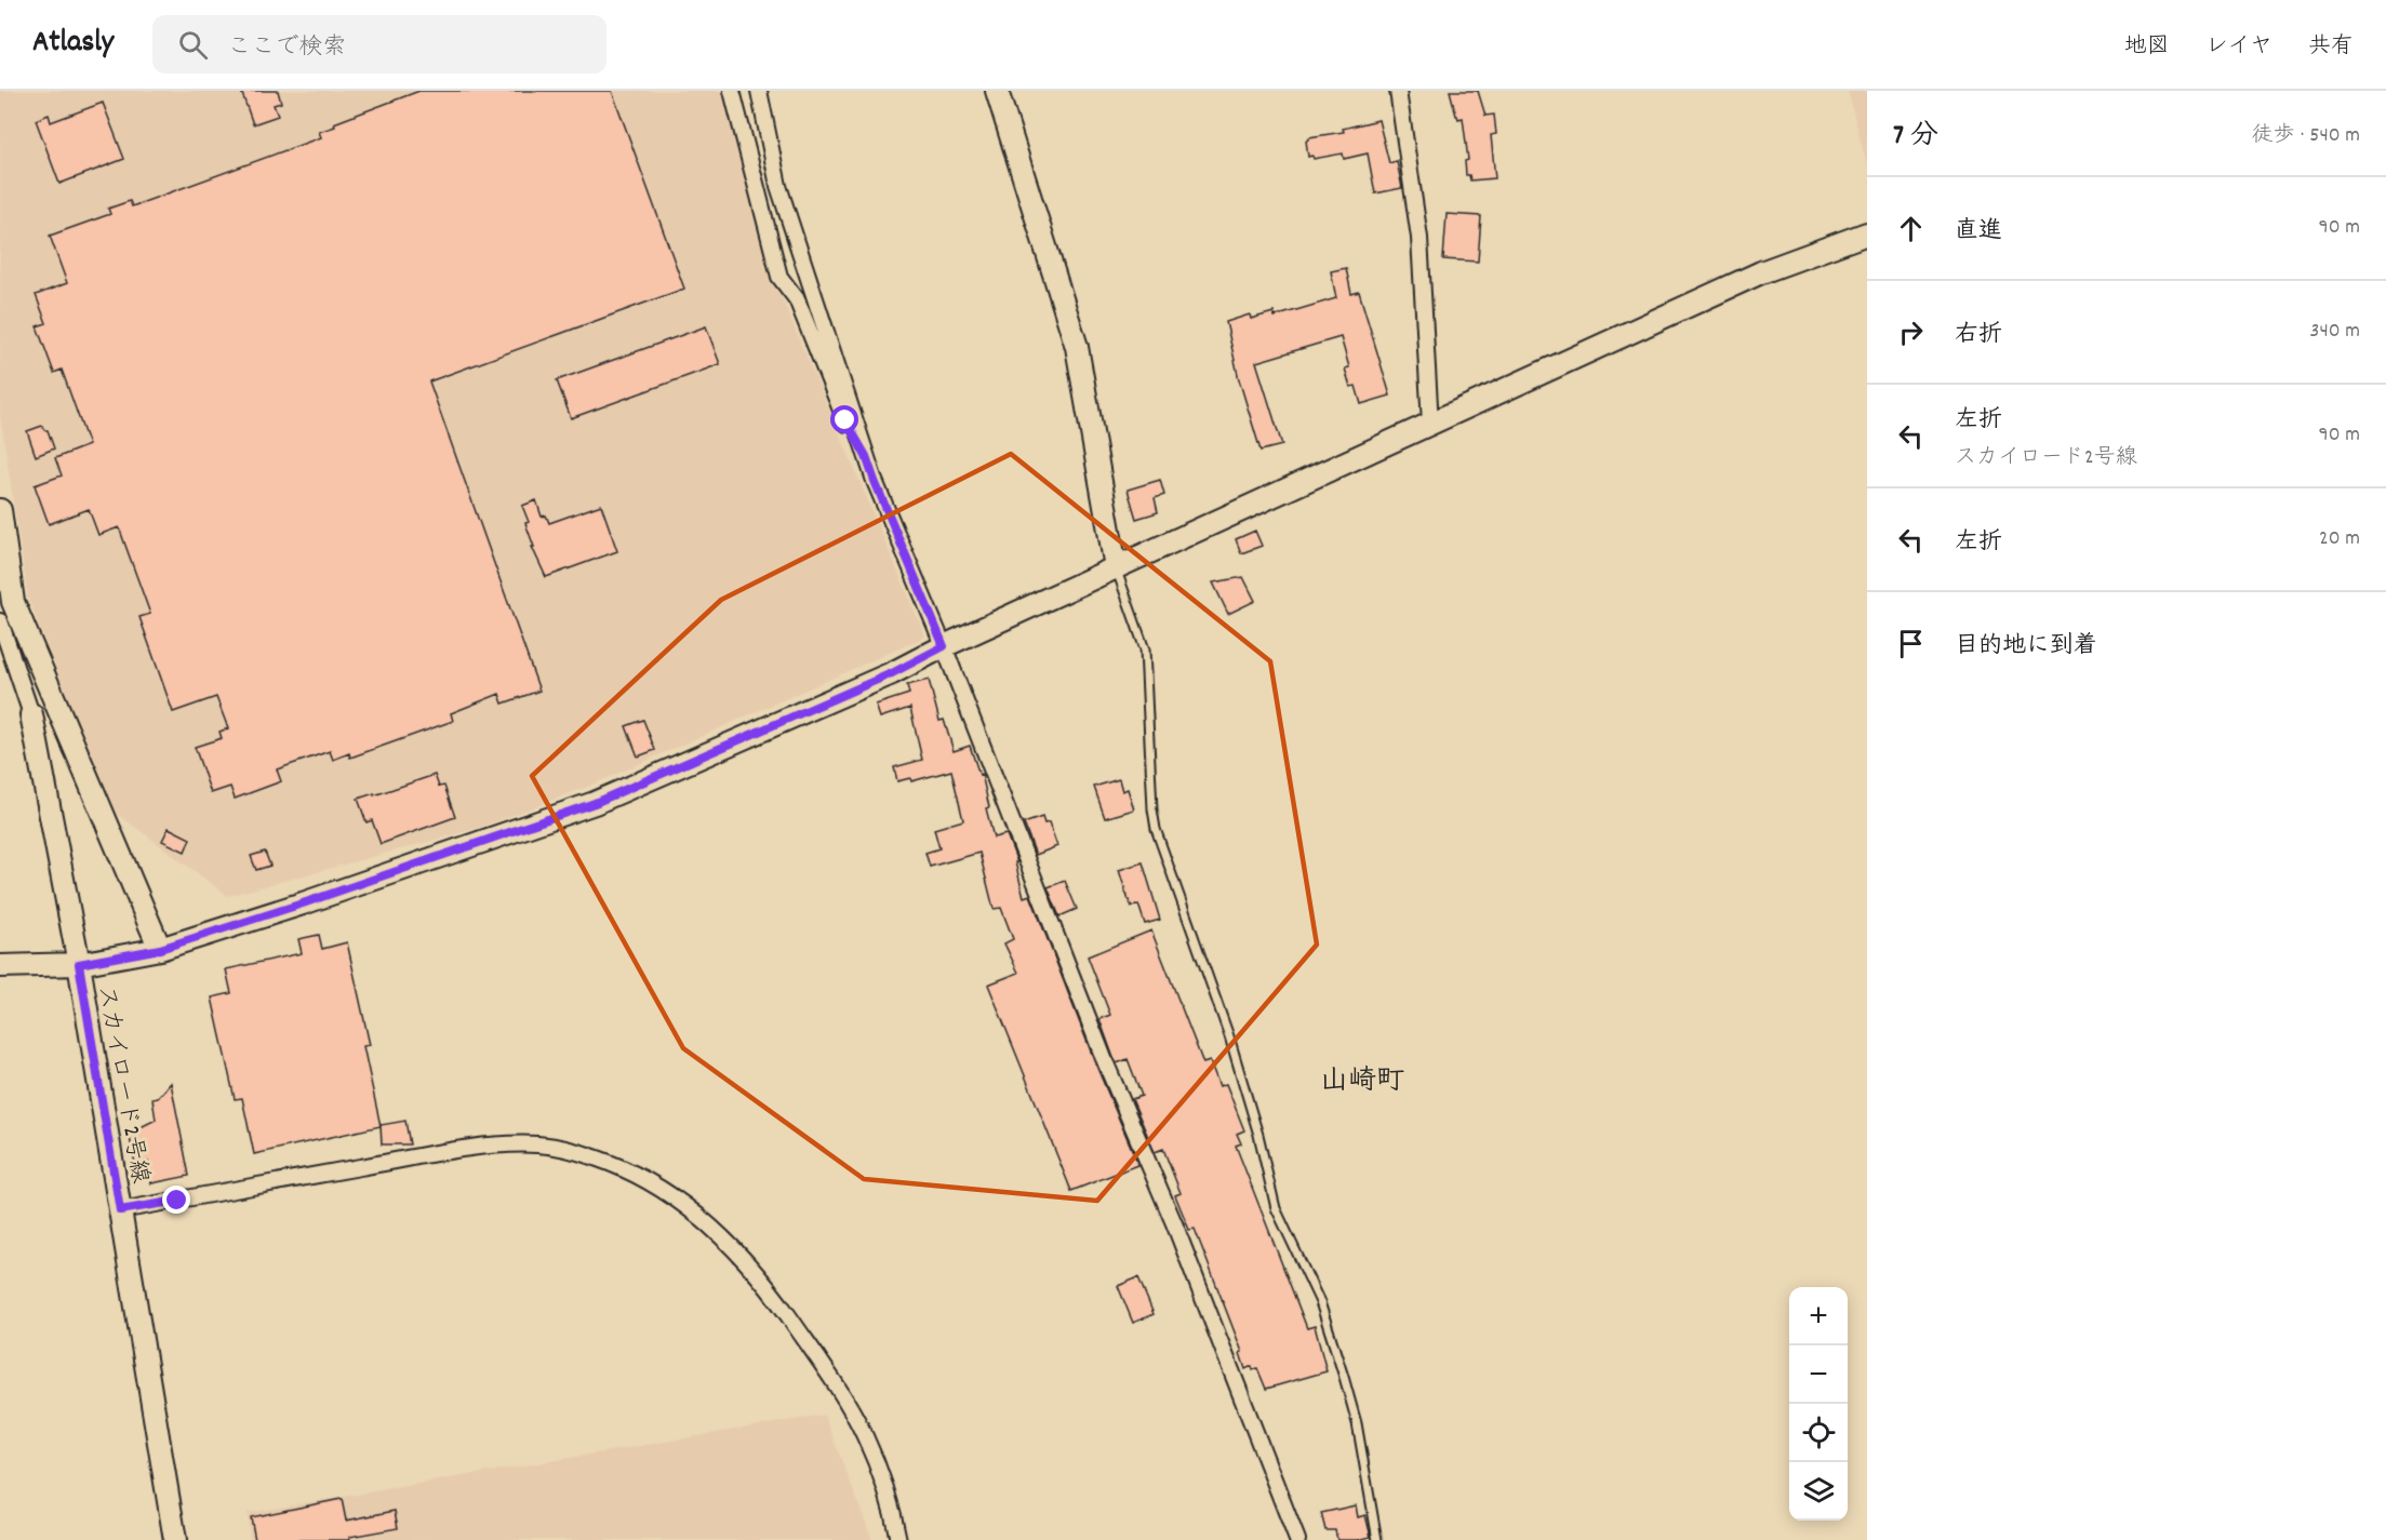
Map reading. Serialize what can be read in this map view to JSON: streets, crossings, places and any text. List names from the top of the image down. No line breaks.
{"streets":{"street":["スカイロード2号線"]},"districts":["山崎町"],"page":{"header":"Atlasly","search":"ここで検索","nav":["地図","レイヤ","共有"],"heading":["7 分","徒歩 · 540 m"],"list":[["直進","90 m"],["右折","340 m"],["左折","スカイロード2号線","90 m"],["左折","20 m"],"目的地に到着"],"map_buttons":["+","−"]}}
